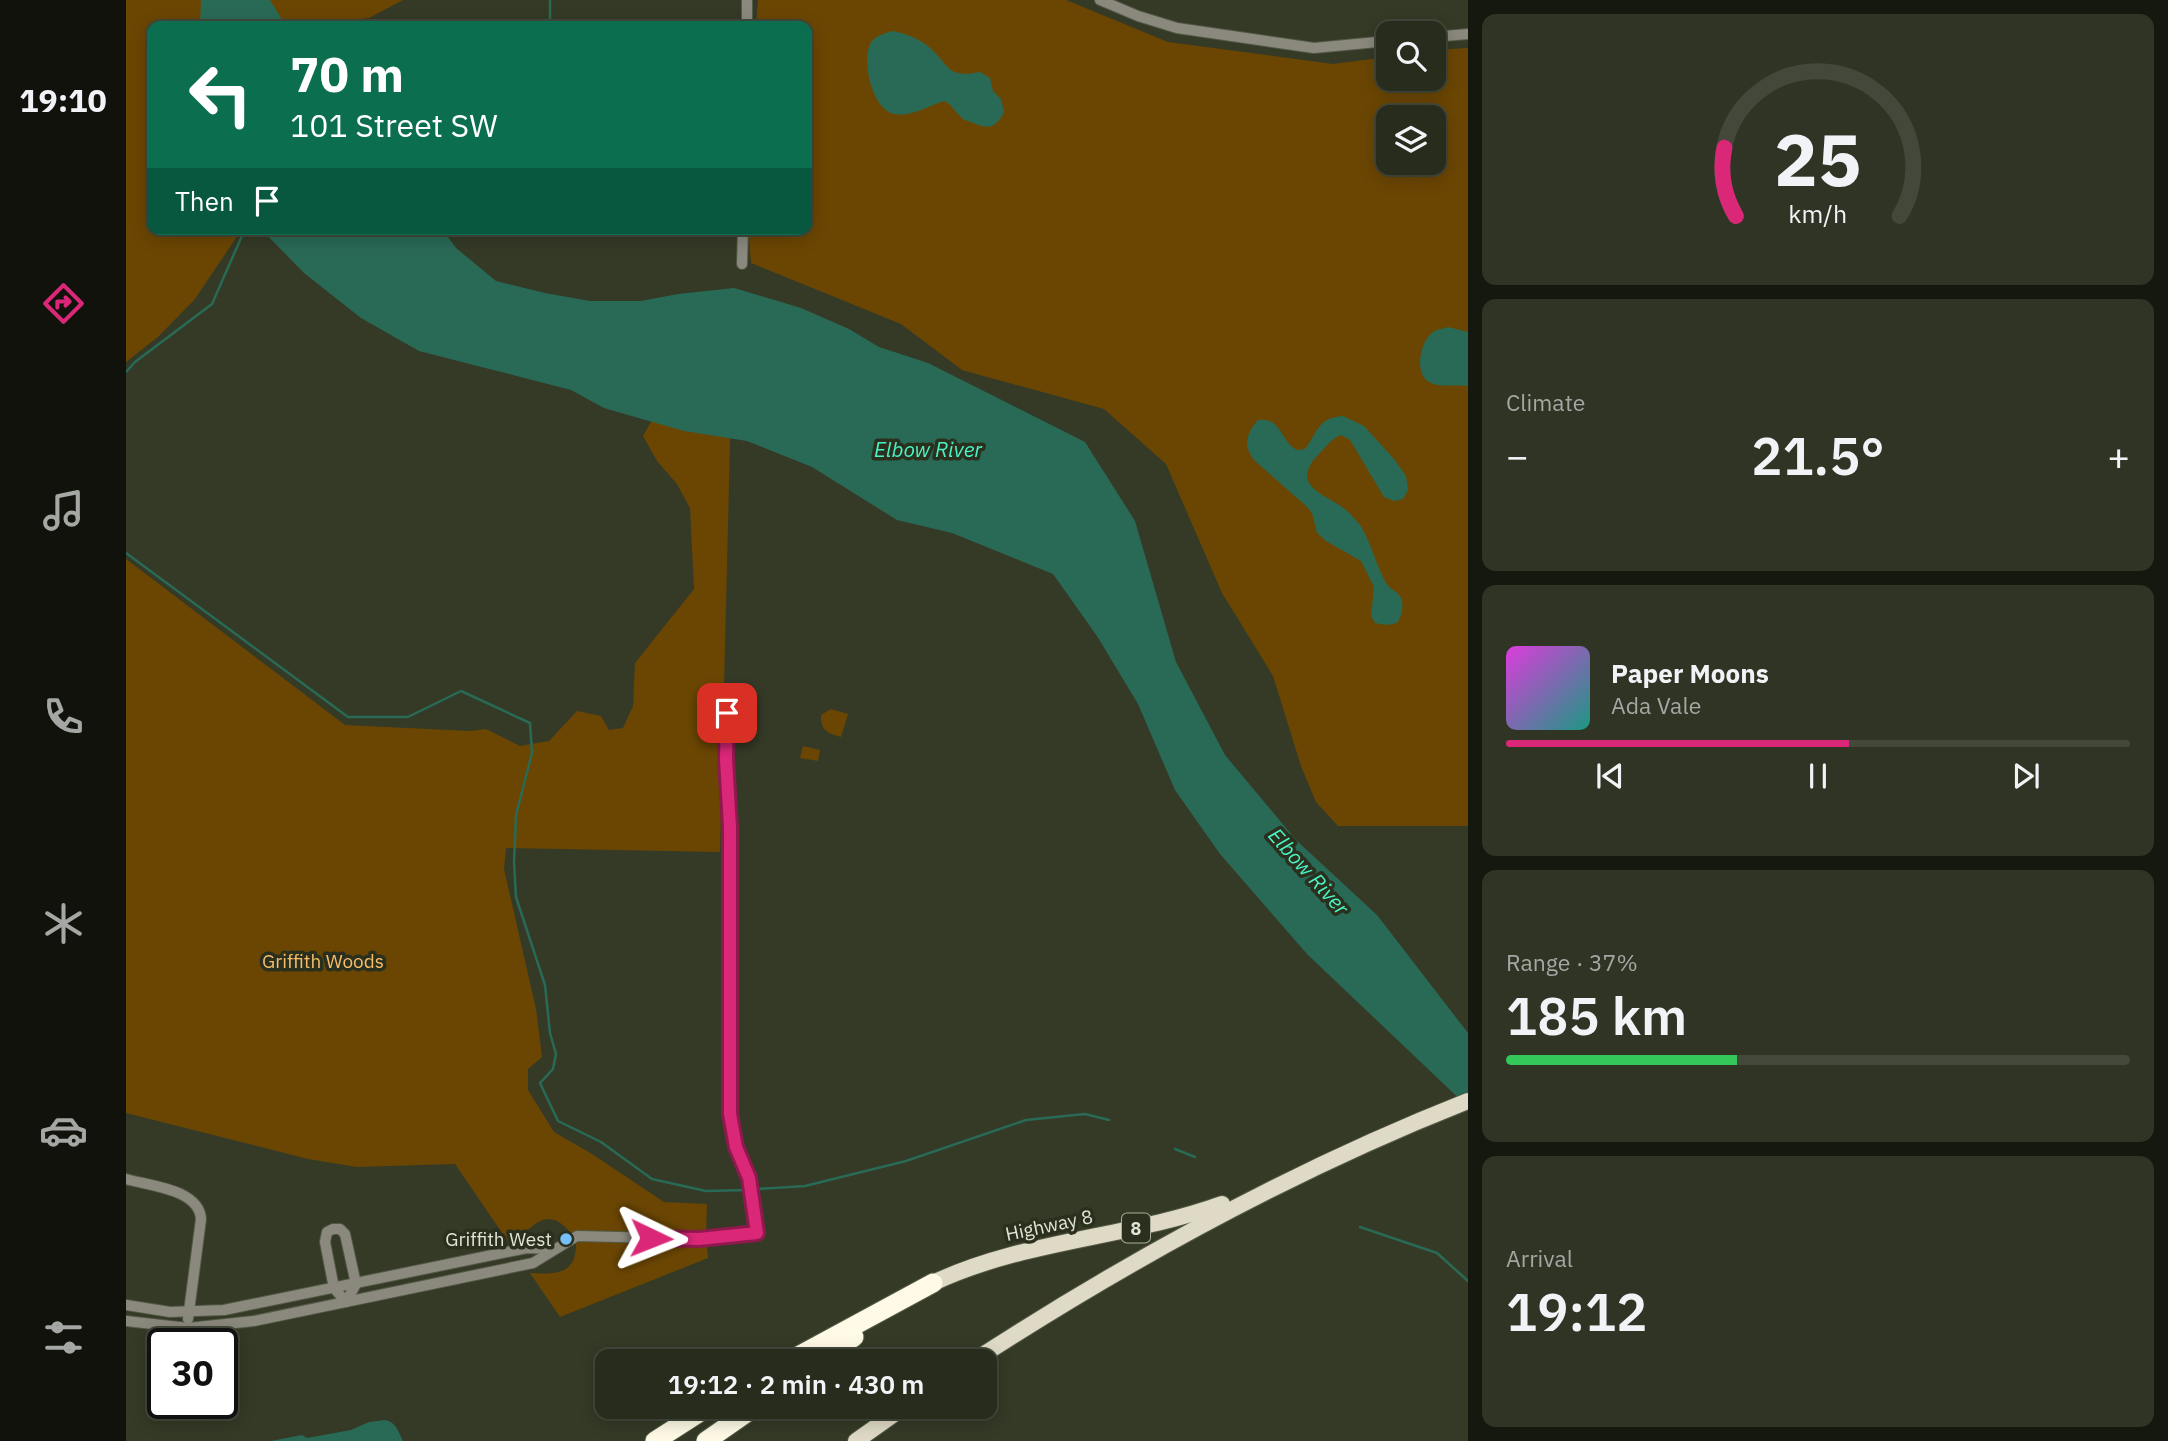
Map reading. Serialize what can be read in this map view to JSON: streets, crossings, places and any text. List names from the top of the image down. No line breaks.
{"streets":{"main road":["Highway 8","8"]},"water":["Elbow River"],"parks":["Griffith Woods"],"places":["Griffith West"],"page":{"tabs":"19:10","turn":["70 m","101 Street SW"],"then":"Then","tile":["Climate",["Range · 37%","185 km"],["Arrival","19:12"]],"heat":["−","21.5°","+"],"song":["Paper Moons","Ada Vale"],"limit":"30","trip":"19:12 · 2 min · 430 m","gauge":["25","km/h"]}}
